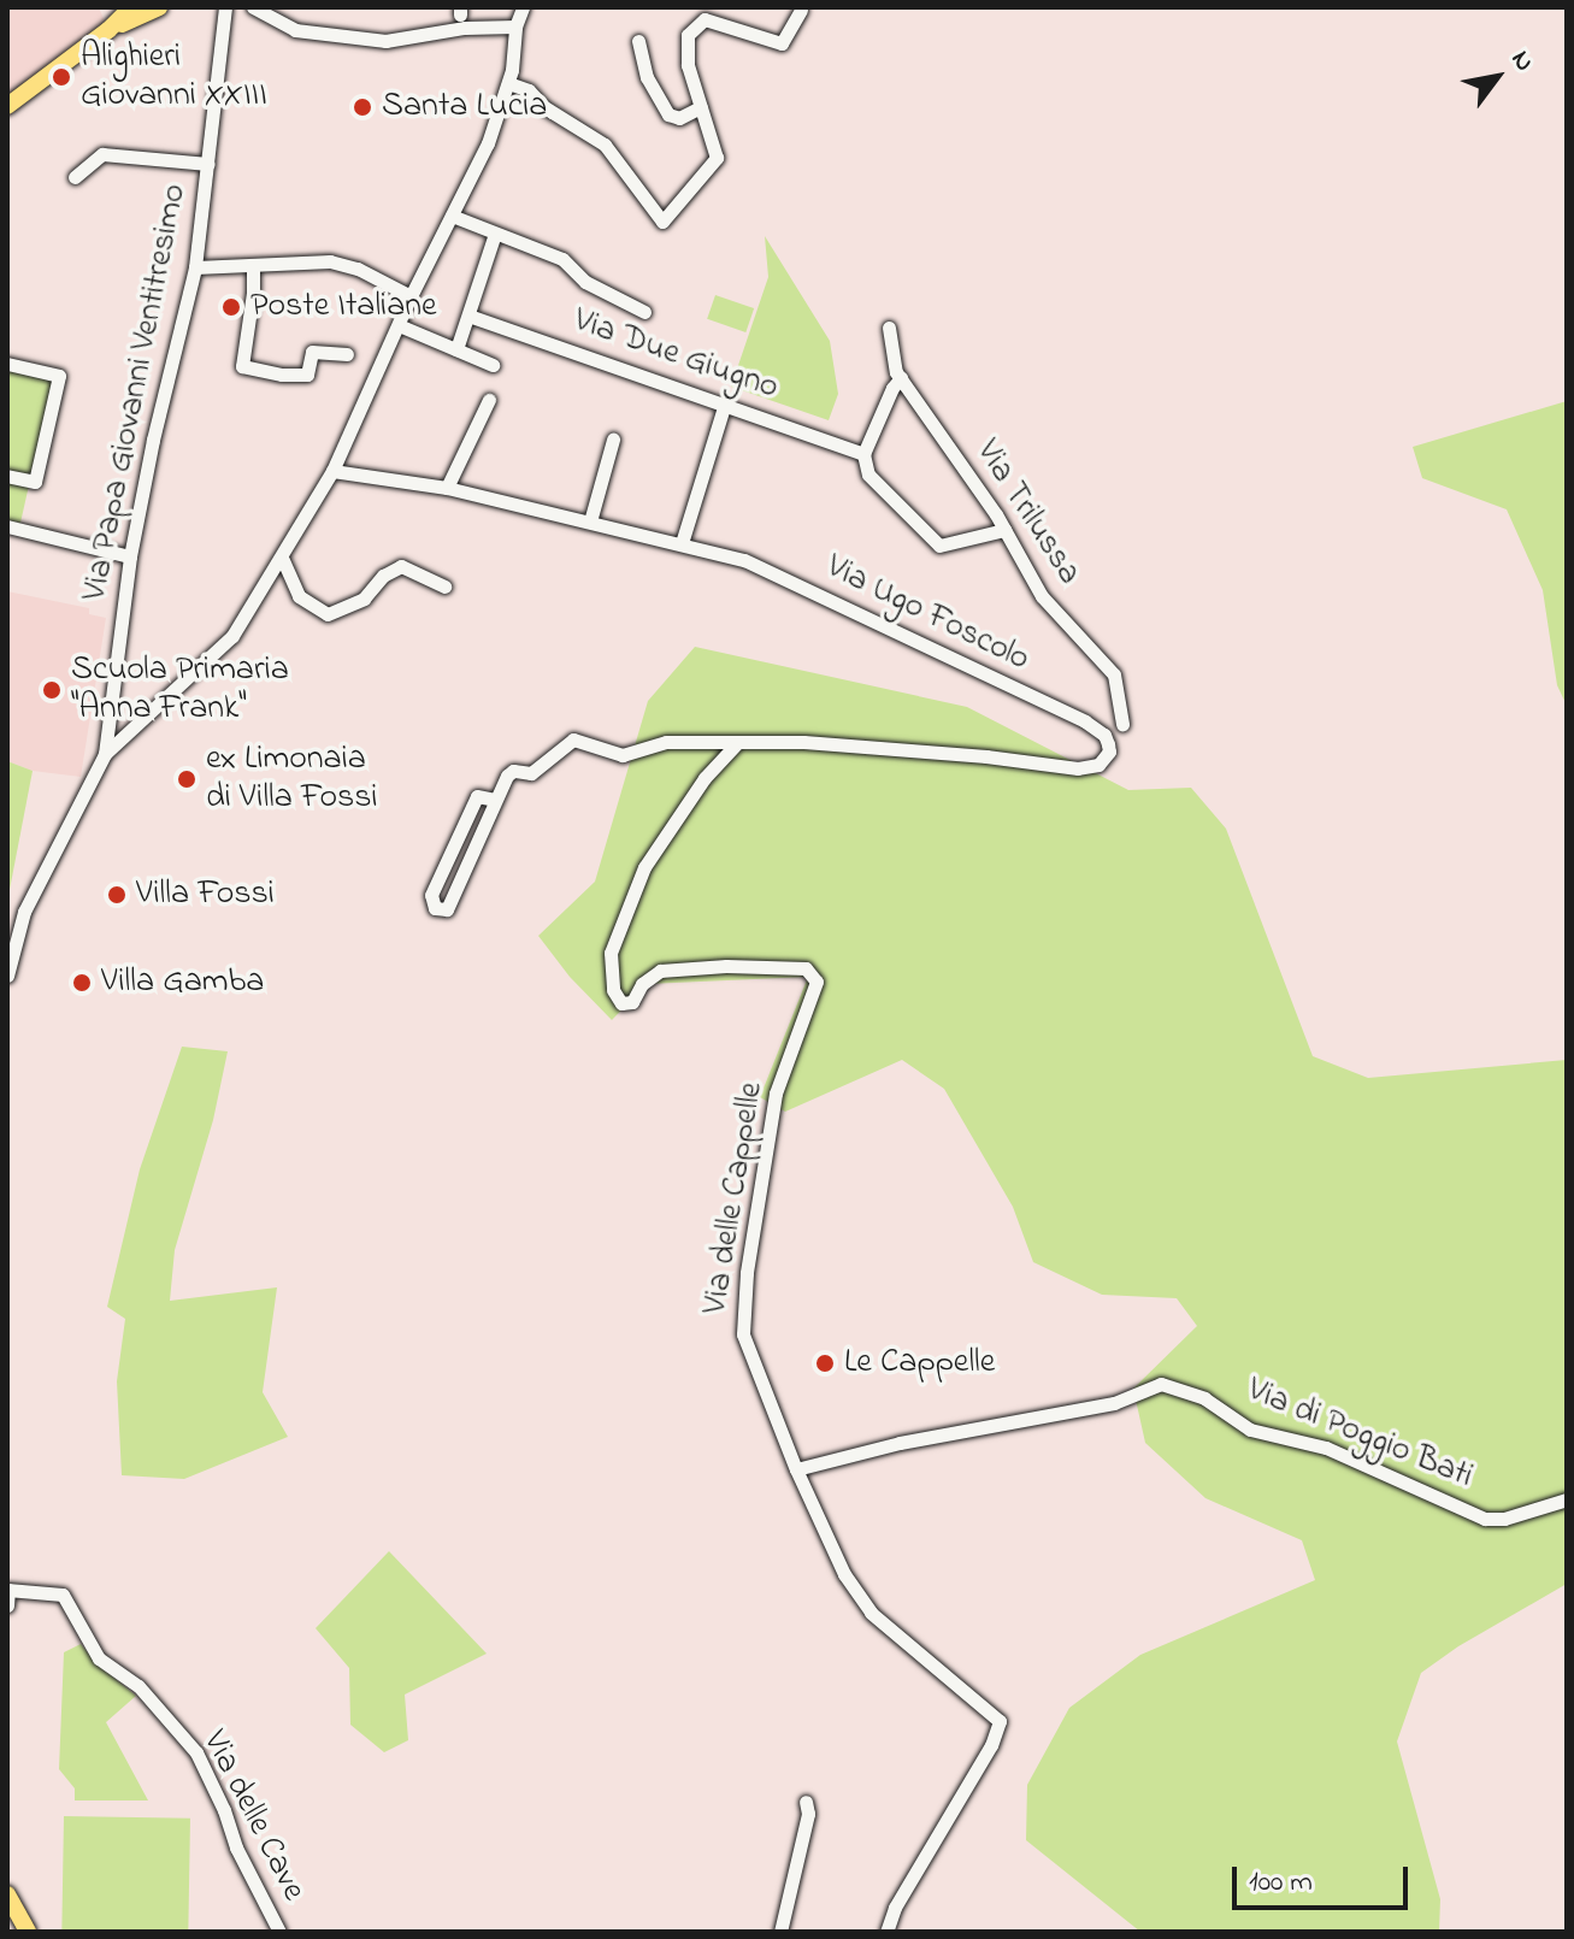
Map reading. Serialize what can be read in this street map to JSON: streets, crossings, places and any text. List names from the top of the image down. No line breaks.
{"streets":{"street":["Via Due Giugno","Via Papa Giovanni Ventitresimo","Via Trilussa","Via Ugo Foscolo","Via delle Cappelle","Via di Poggio Bati","Via delle Cave"]},"crossings":[["Via Ugo Foscolo","Via delle Cappelle"],["Via delle Cappelle","Via di Poggio Bati"]],"places":["Alighieri Giovanni XXIII","Santa Lucia","Poste Italiane","Scuola Primaria \"Anna Frank\"","ex Limonaia di Villa Fossi","Villa Fossi","Villa Gamba","Le Cappelle"],"scale_bar":"100 m","north":"top right"}
